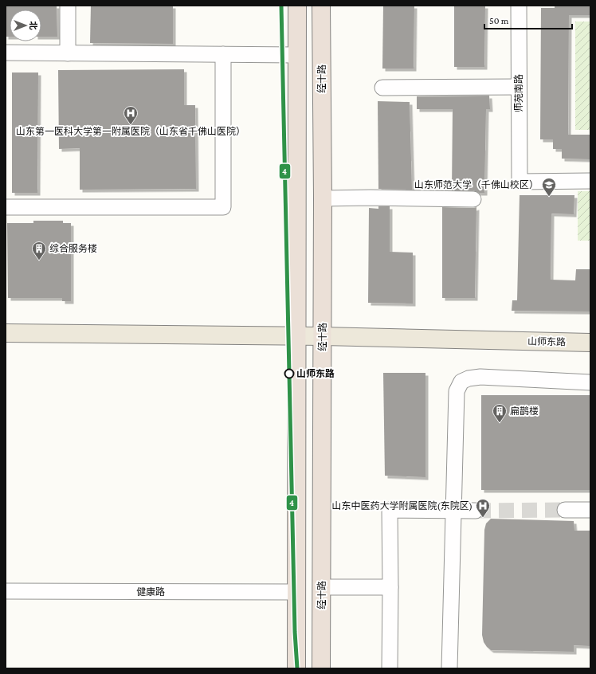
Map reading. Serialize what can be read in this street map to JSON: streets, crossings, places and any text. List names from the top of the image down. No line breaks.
{"streets":{"highway":["经十路"],"main road":["山师东路"],"street":["师苑南路","健康路"]},"crossings":[["经十路","山师东路"]],"places":{"hospital":["山东第一医科大学第一附属医院（山东省千佛山医院）","山东中医药大学附属医院(东院区)"],"school or university":["山东师范大学（千佛山校区）"],"building":["综合服务楼","扁鹊楼"],"other":["山师东路"]},"lines":["transit line 4"],"scale_bar":"50 m","north":"right"}
